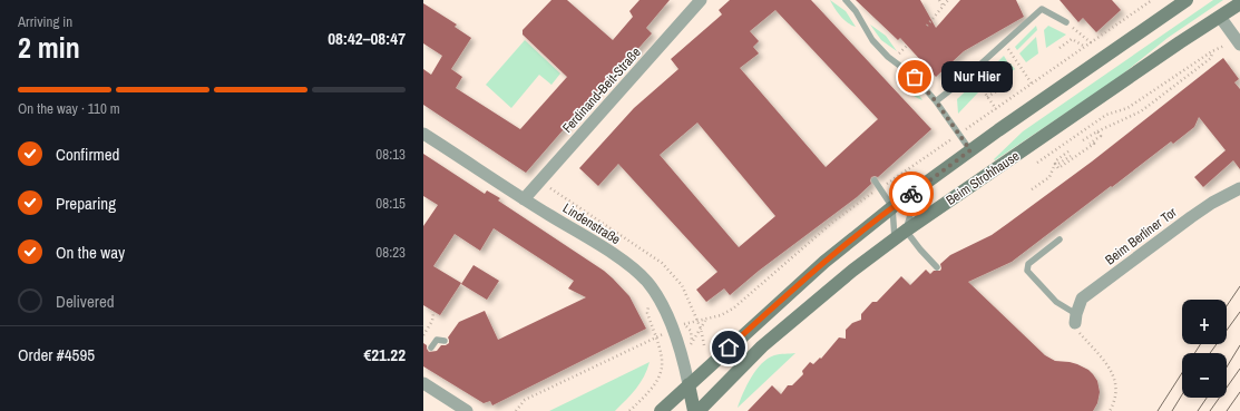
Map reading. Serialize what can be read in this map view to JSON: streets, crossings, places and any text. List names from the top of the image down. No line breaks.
{"streets":{"main road":["Beim Strohhause"],"street":["Ferdinand-Beit-Straße","Lindenstraße","Beim Berliner Tor"]},"crossings":[["Ferdinand-Beit-Straße","Lindenstraße"],["Beim Strohhause","Lindenstraße"]],"places":["Nur Hier"],"page":{"heading":["2 min","Arriving in","08:42–08:47"],"panel":["Order #4595","€21.22"],"bubble":"Nur Hier","bar":"On the way · 110 m","list":[["Confirmed","08:13"],["Preparing","08:15"],["On the way","08:23"],"Delivered"],"map_buttons":["+","−"]}}
